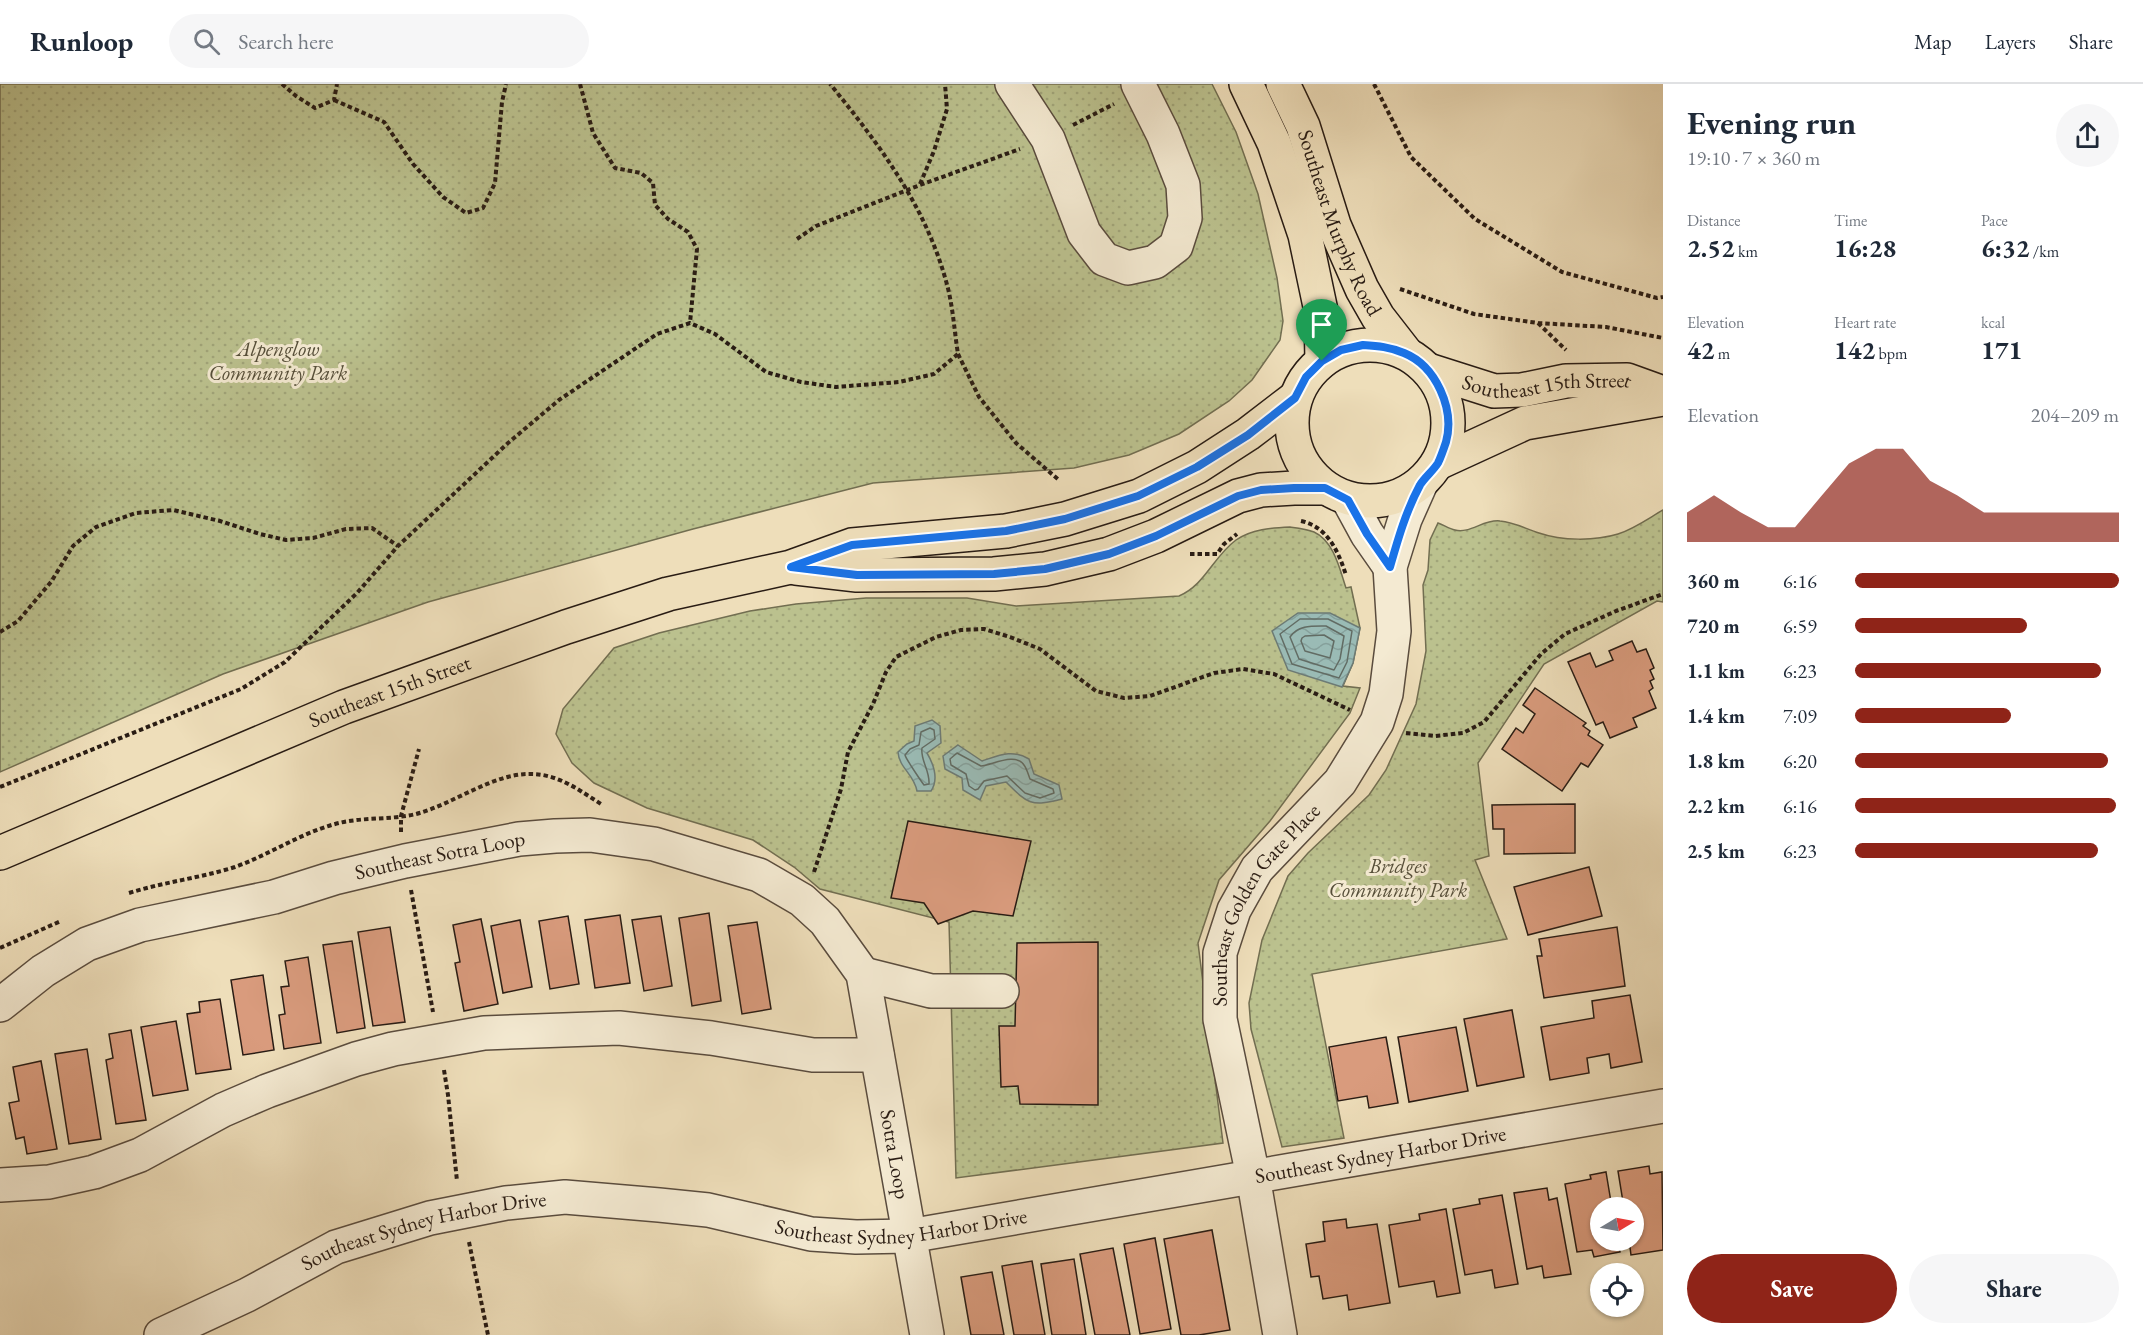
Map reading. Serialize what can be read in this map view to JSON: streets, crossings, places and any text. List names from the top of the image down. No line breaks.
{"streets":{"main road":["Southeast Murphy Road","Southeast 15th Street"],"street":["Southeast Sotra Loop","Southeast Golden Gate Place","Southeast Sydney Harbor Drive","Sotra Loop"]},"crossings":[["Southeast Murphy Road","Southeast 15th Street"],["Southeast Murphy Road","Southeast Golden Gate Place"],["Southeast 15th Street","Southeast Golden Gate Place"],["Southeast Sotra Loop","Sotra Loop"],["Southeast Golden Gate Place","Southeast Sydney Harbor Drive"],["Southeast Sydney Harbor Drive","Sotra Loop"]],"parks":["Alpenglow Community Park","Bridges Community Park"],"north":"right","page":{"header":"Runloop","search":"Search here","nav":["Map","Layers","Share"],"heading":["Evening run","19:10 · 7 × 360 m"],"stats":[["Distance","2.52 km"],["Time","16:28"],["Pace","6:32 /km"],["Elevation","42 m"],["Heart rate","142 bpm"],["kcal","171"]],"chart":["Elevation","204–209 m"],"list":[{"name":"360 m","note":"6:16"},{"name":"720 m","note":"6:59"},{"name":"1.1 km","note":"6:23"},{"name":"1.4 km","note":"7:09"},{"name":"1.8 km","note":"6:20"},{"name":"2.2 km","note":"6:16"},{"name":"2.5 km","note":"6:23"}],"buttons":["Save","Share"]}}
